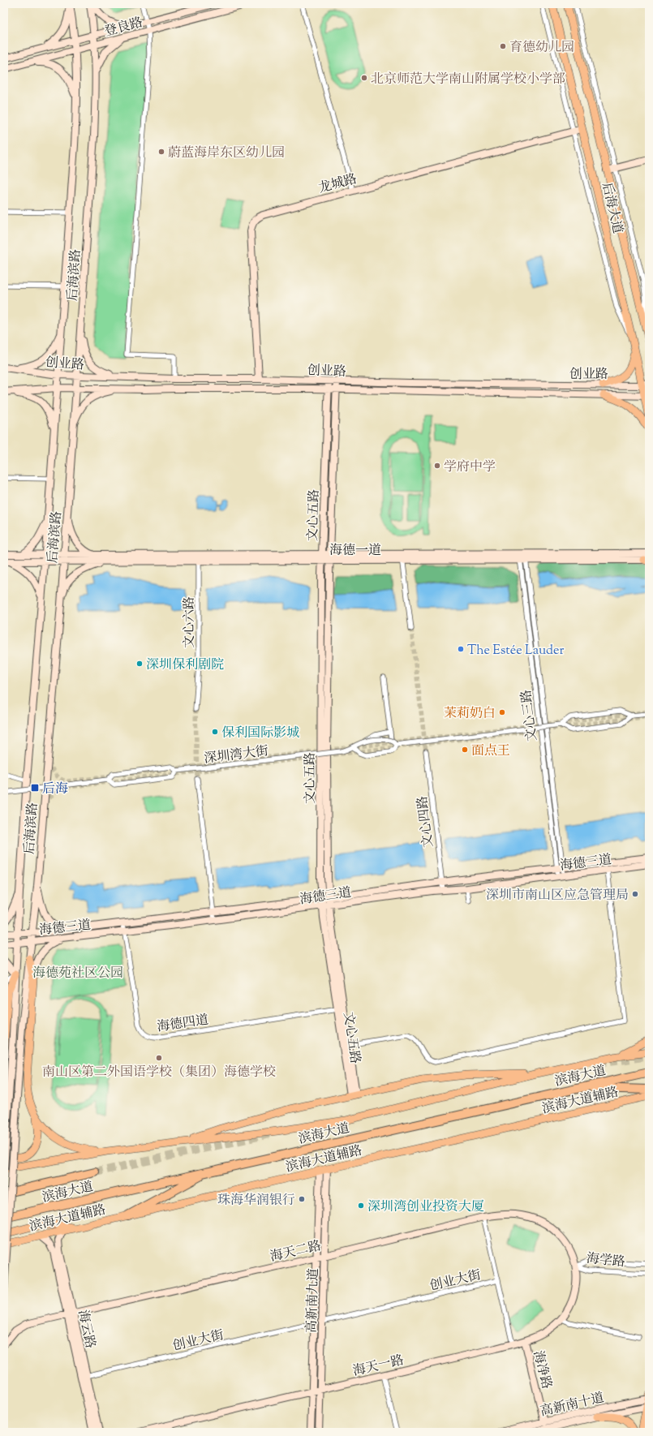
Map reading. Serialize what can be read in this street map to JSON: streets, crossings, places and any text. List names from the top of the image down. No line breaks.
{"streets":{"highway":["滨海大道"],"main road":["登良路","龙城路","后海大道","后海滨路","创业路","文心五路","海德一道","海德三道","滨海大道辅路","海天二路","高新南九道","海云路","海天一路","海净路","高新南十道"],"street":["文心六路","文心三路","深圳湾大街","文心四路","海德四道","海学路","创业大街"]},"crossings":[["登良路","后海滨路"],["龙城路","后海大道"],["龙城路","创业路"],["后海大道","创业路"],["后海滨路","创业路"],["后海滨路","海德一道"],["后海滨路","海德三道"],["后海滨路","滨海大道"],["创业路","文心五路"],["文心五路","海德一道"],["文心五路","海德三道"],["文心五路","海德四道"],["海德一道","文心六路"],["海德一道","文心三路"],["文心三路","海德三道"],["文心四路","海德三道"],["海德三道","海德四道"],["滨海大道辅路","高新南九道"],["滨海大道辅路","海云路"],["海天二路","海学路"],["海天二路","高新南九道"],["海天二路","海云路"],["海天二路","海天一路"],["海学路","海天一路"],["创业大街","高新南九道"],["创业大街","海云路"],["高新南九道","海天一路"],["海天一路","海净路"],["海净路","高新南十道"]],"parks":["海德苑社区公园"],"places":{"other":["育德幼儿园","北京师范大学南山附属学校小学部","蔚蓝海岸东区幼儿园","学府中学","The Estée Lauder","深圳保利剧院","茉莉奶白","保利国际影城","面点王","深圳市南山区应急管理局","南山区第二外国语学校（集团）海德学校","珠海华润银行","深圳湾创业投资大厦"],"transit":["后海"]}}
